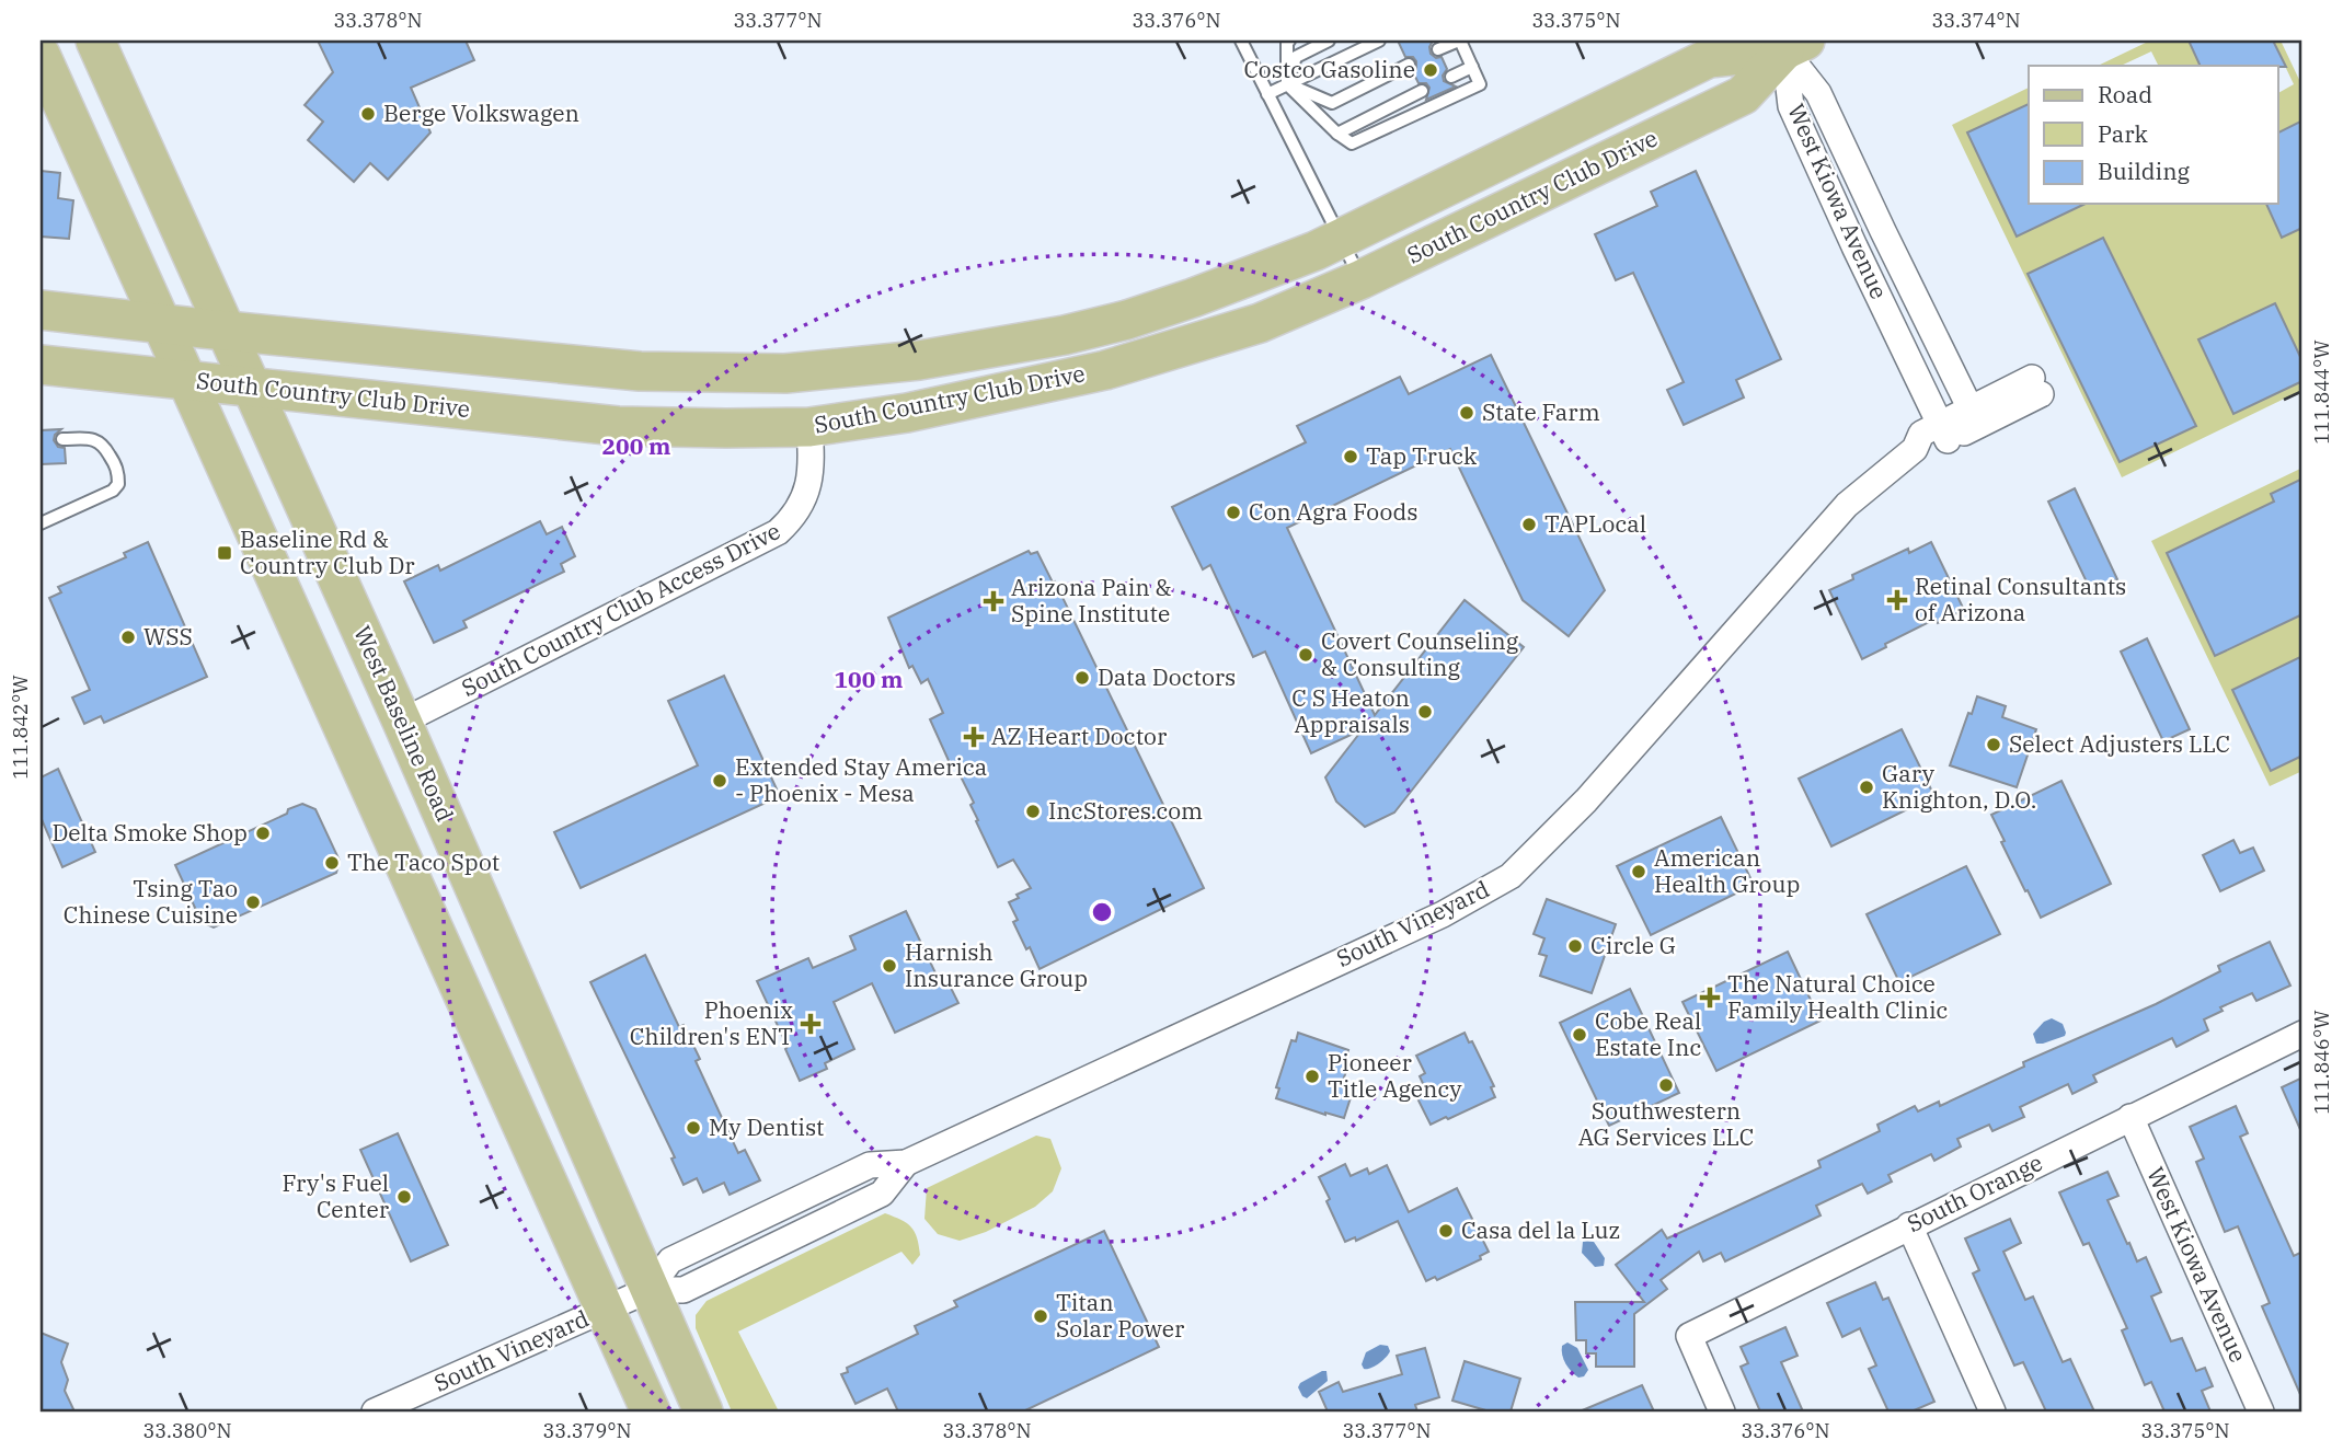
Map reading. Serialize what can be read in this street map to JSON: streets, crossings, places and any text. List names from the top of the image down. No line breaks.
{"streets":{"main road":["South Country Club Drive","West Baseline Road"],"street":["West Kiowa Avenue","South Country Club Access Drive","South Vineyard","South Orange"]},"crossings":[["South Country Club Drive","West Kiowa Avenue"],["South Country Club Drive","South Country Club Access Drive"],["South Country Club Drive","West Baseline Road"],["West Kiowa Avenue","South Vineyard"],["West Kiowa Avenue","South Orange"],["South Country Club Access Drive","West Baseline Road"],["West Baseline Road","South Vineyard"]],"places":{"other":["Costco Gasoline","Berge Volkswagen","State Farm","Tap Truck","Con Agra Foods","TAPLocal","WSS","Covert Counseling & Consulting","Data Doctors","C S Heaton Appraisals","Select Adjusters LLC","Extended Stay America - Phoenix - Mesa","Gary Knighton, D.O.","IncStores.com","Delta Smoke Shop","The Taco Spot","American Health Group","Tsing Tao Chinese Cuisine","Circle G","Harnish Insurance Group","Cobe Real Estate Inc","Pioneer Title Agency","Southwestern AG Services LLC","My Dentist","Fry's Fuel Center","Casa del la Luz","Titan Solar Power"],"transit":["Baseline Rd & Country Club Dr"],"health":["Retinal Consultants of Arizona","Arizona Pain & Spine Institute","AZ Heart Doctor","The Natural Choice Family Health Clinic","Phoenix Children's ENT"]},"legend":["Road","Park","Building"],"coordinates":["33.378°N","33.377°N","33.376°N","33.375°N","33.374°N","111.844°W","111.842°W","111.846°W","33.380°N","33.379°N"],"rings":["200 m","100 m"]}
